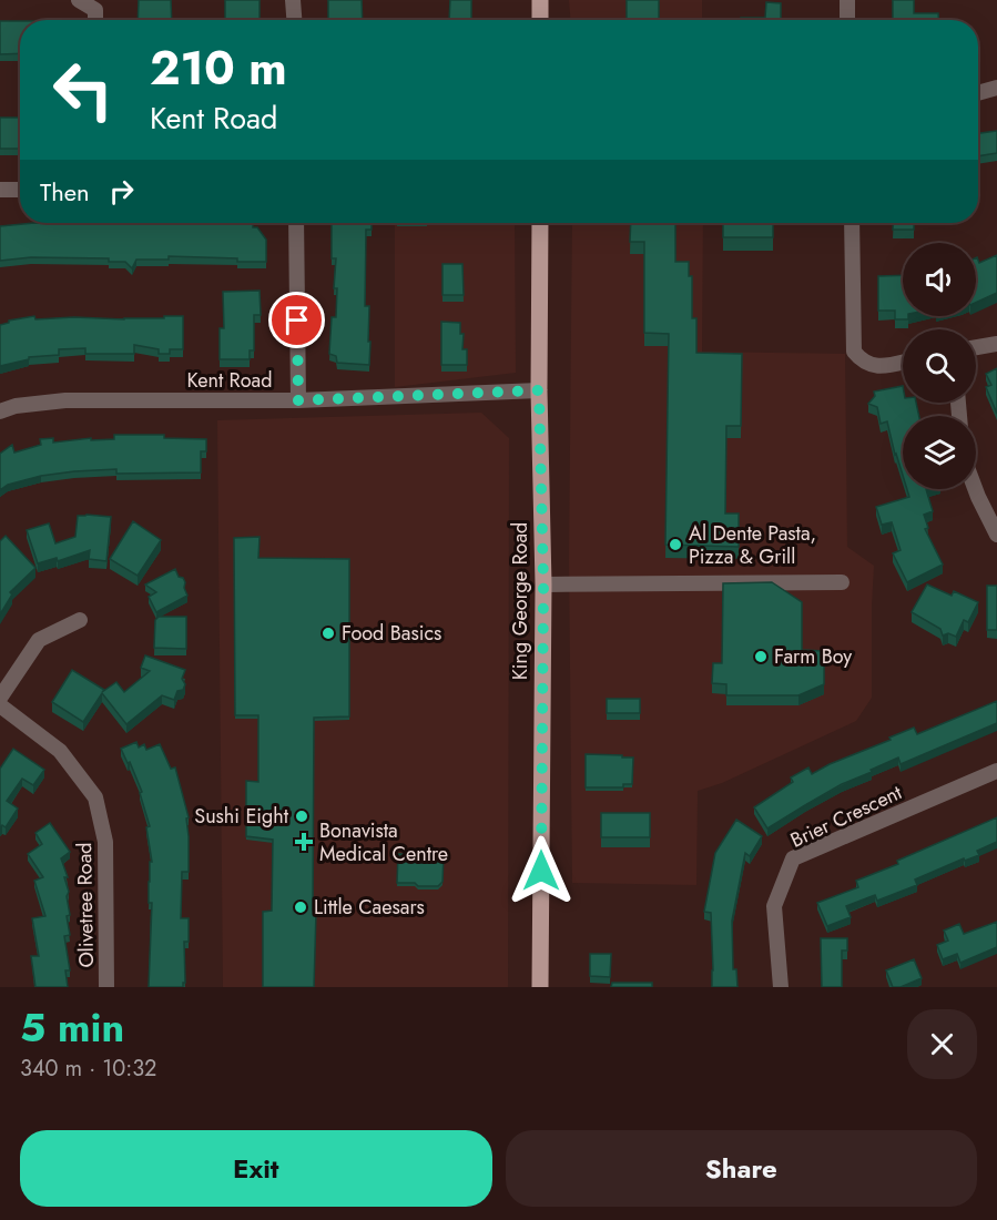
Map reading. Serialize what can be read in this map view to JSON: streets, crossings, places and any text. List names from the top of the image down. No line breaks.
{"streets":{"main road":["King George Road"],"street":["Kent Road","Brier Crescent","Olivetree Road"]},"crossings":[["Kent Road","King George Road"]],"places":{"other":["Al Dente Pasta, Pizza & Grill","Food Basics","Farm Boy","Sushi Eight","Little Caesars"],"health":["Bonavista Medical Centre"]},"page":{"turn":["210 m","Kent Road"],"then":"Then","heading":["5 min","340 m · 10:32"],"buttons":["Exit","Share"]}}
